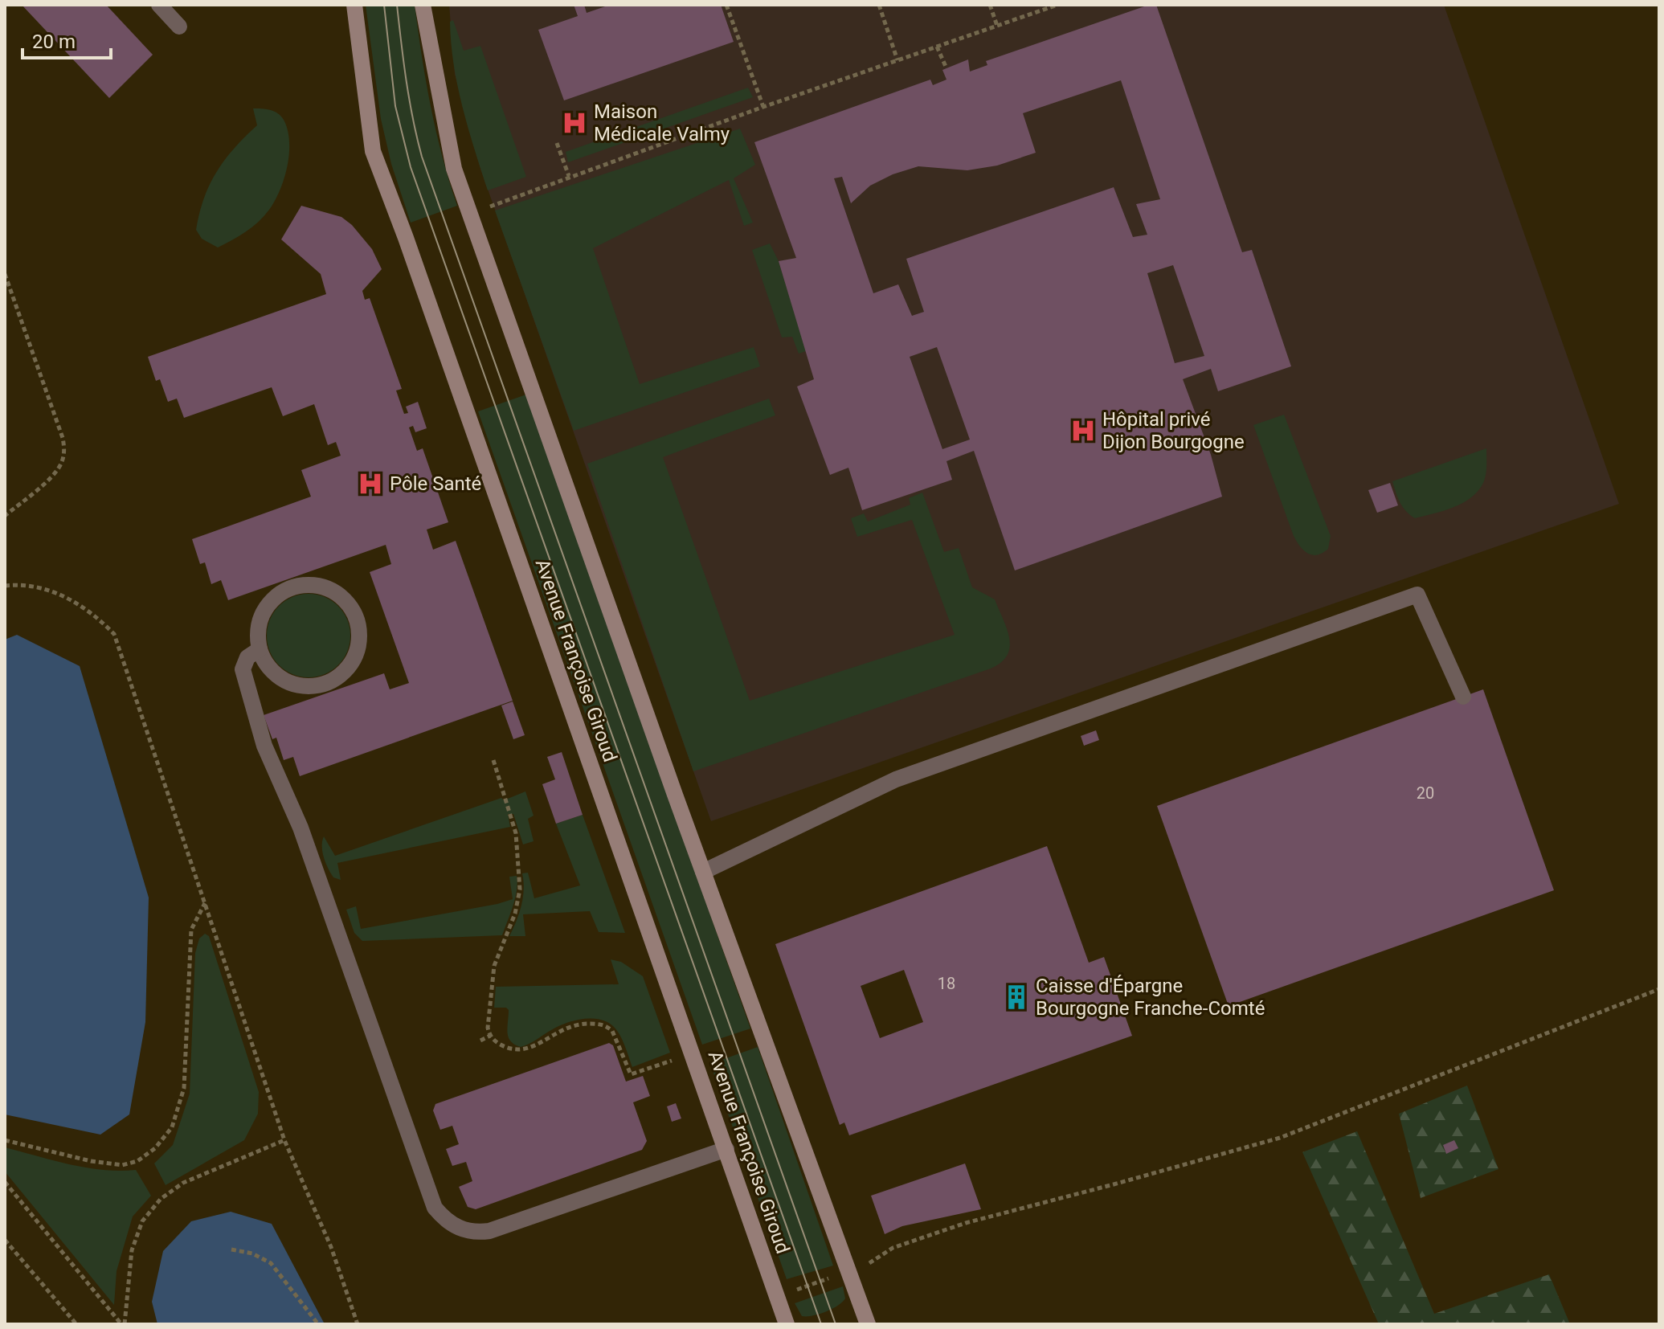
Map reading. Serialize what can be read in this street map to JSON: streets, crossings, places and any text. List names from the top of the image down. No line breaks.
{"streets":{"street":["Avenue Françoise Giroud"]},"places":{"hospital":["Maison Médicale Valmy","Hôpital privé Dijon Bourgogne","Pôle Santé"],"building":["Caisse d'Épargne Bourgogne Franche-Comté"]},"house_numbers":["20","18"],"scale_bar":"20 m"}
